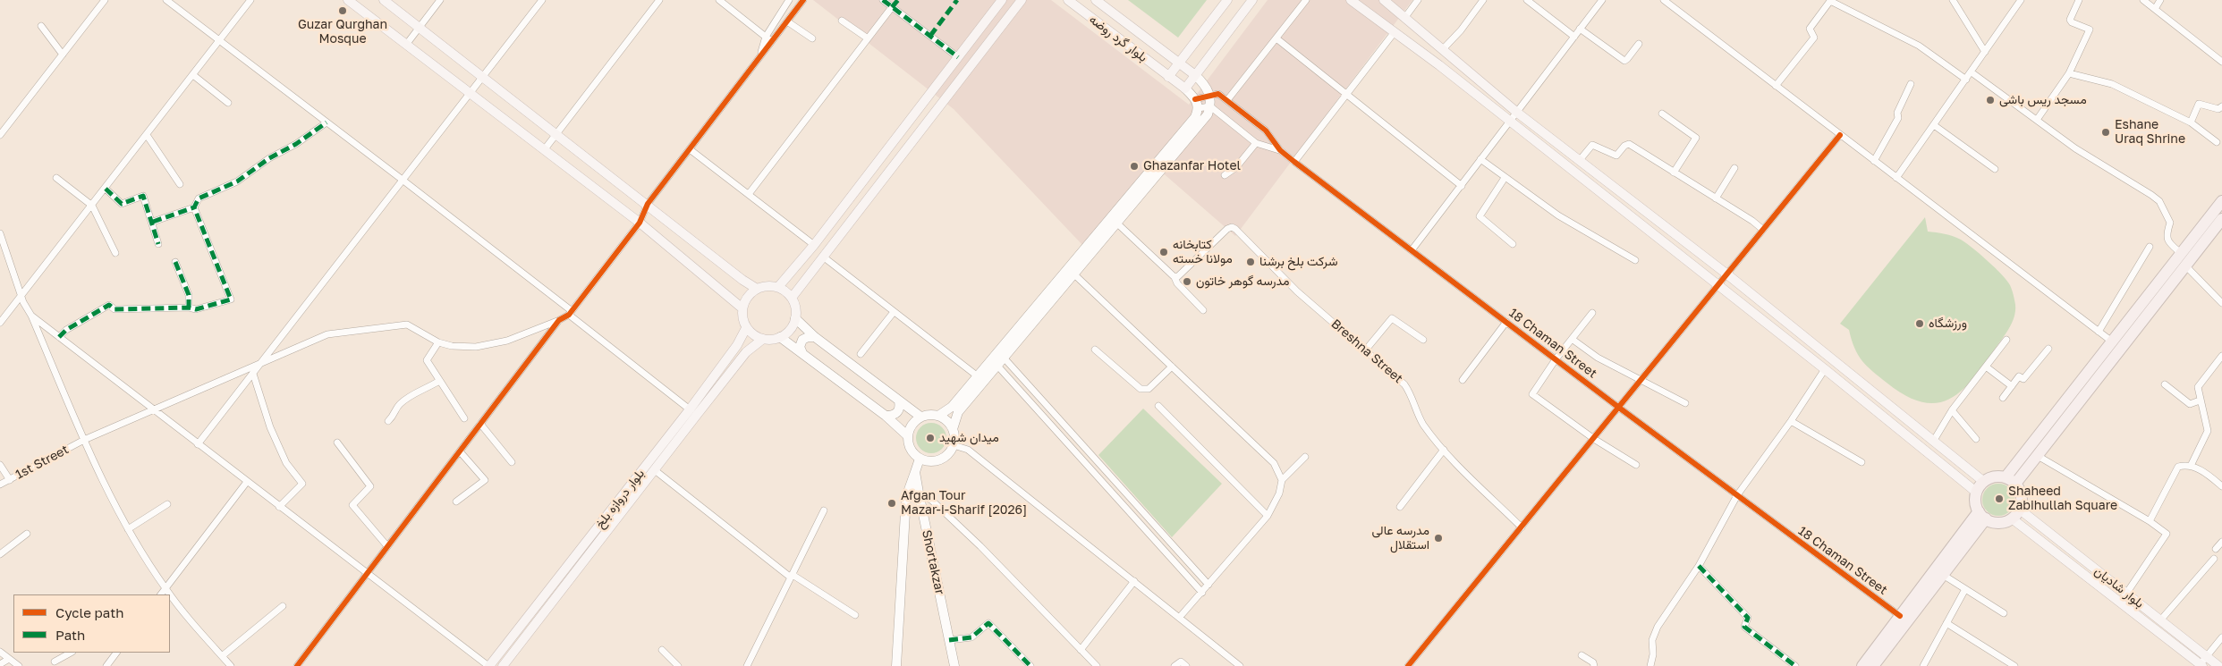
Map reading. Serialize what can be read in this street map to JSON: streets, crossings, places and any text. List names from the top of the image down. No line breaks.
{"streets":{"main road":["بلوار گرد روضه","بلوار دروازه بلخ","بلوار شادیان"],"street":["18 Chaman Street","Breshna Street","1st Street","Shortakzar"]},"places":["Guzar Qurghan Mosque","مسجد ریس باشی","Eshane Uraq Shrine","Ghazanfar Hotel","کتابخانه مولانا خسته","شرکت بلخ برشنا","مدرسه گوهر خاتون","ورزشگاه","میدان شهید","Shaheed Zabihullah Square","Afgan Tour Mazar-i-Sharif [2026]","مدرسه عالی استقلال"],"legend":["Cycle path","Path"]}
